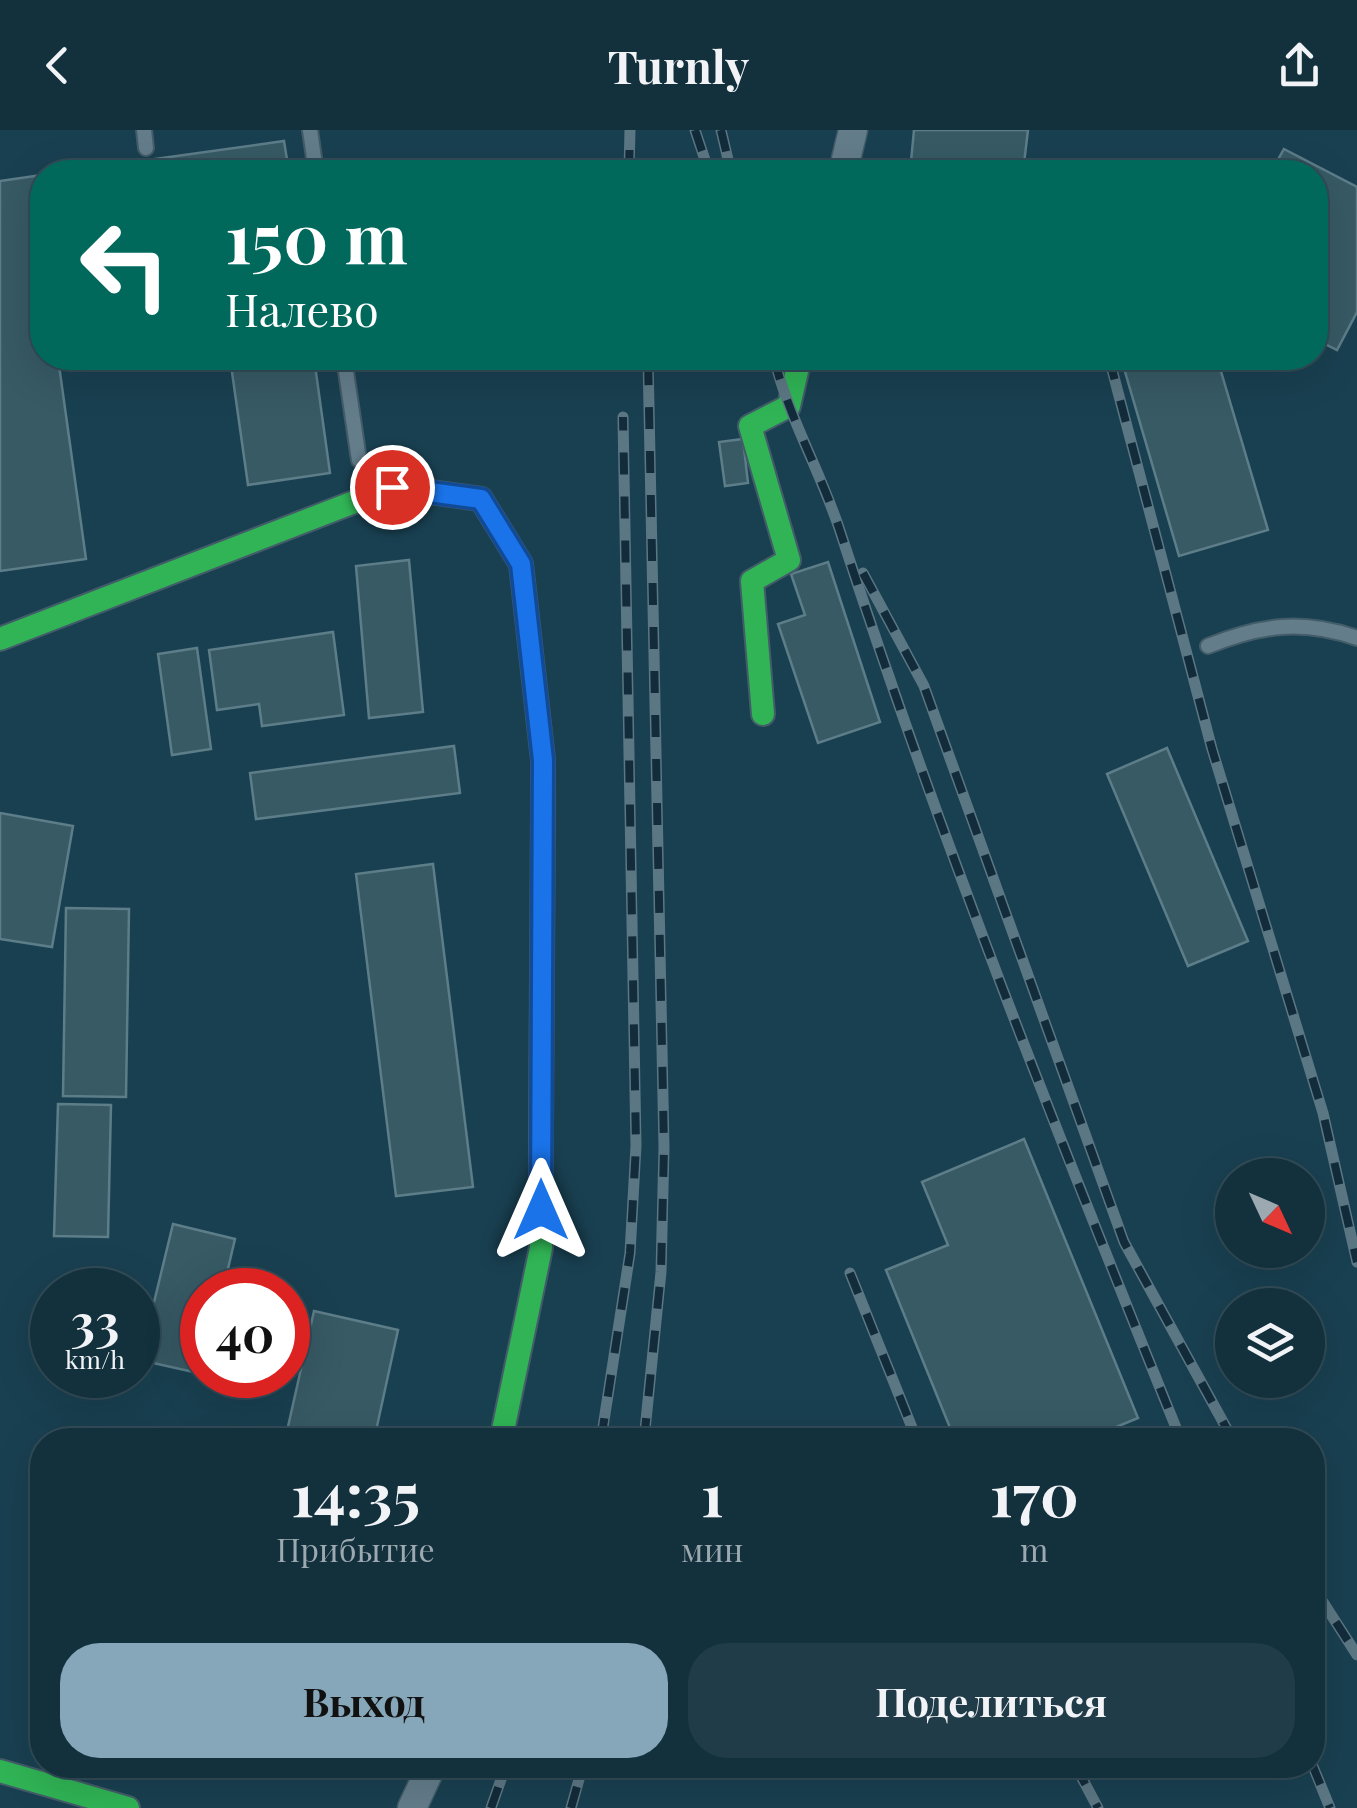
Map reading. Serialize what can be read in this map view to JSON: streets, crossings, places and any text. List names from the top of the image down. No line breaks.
{"north":"bottom right","page":{"header":"Turnly","turn":["150 m","Налево"],"speed":"33 km/h","limit":"40","eta":["14:35","Прибытие","1","мин","170","m"],"buttons":["Выход","Поделиться"]}}
